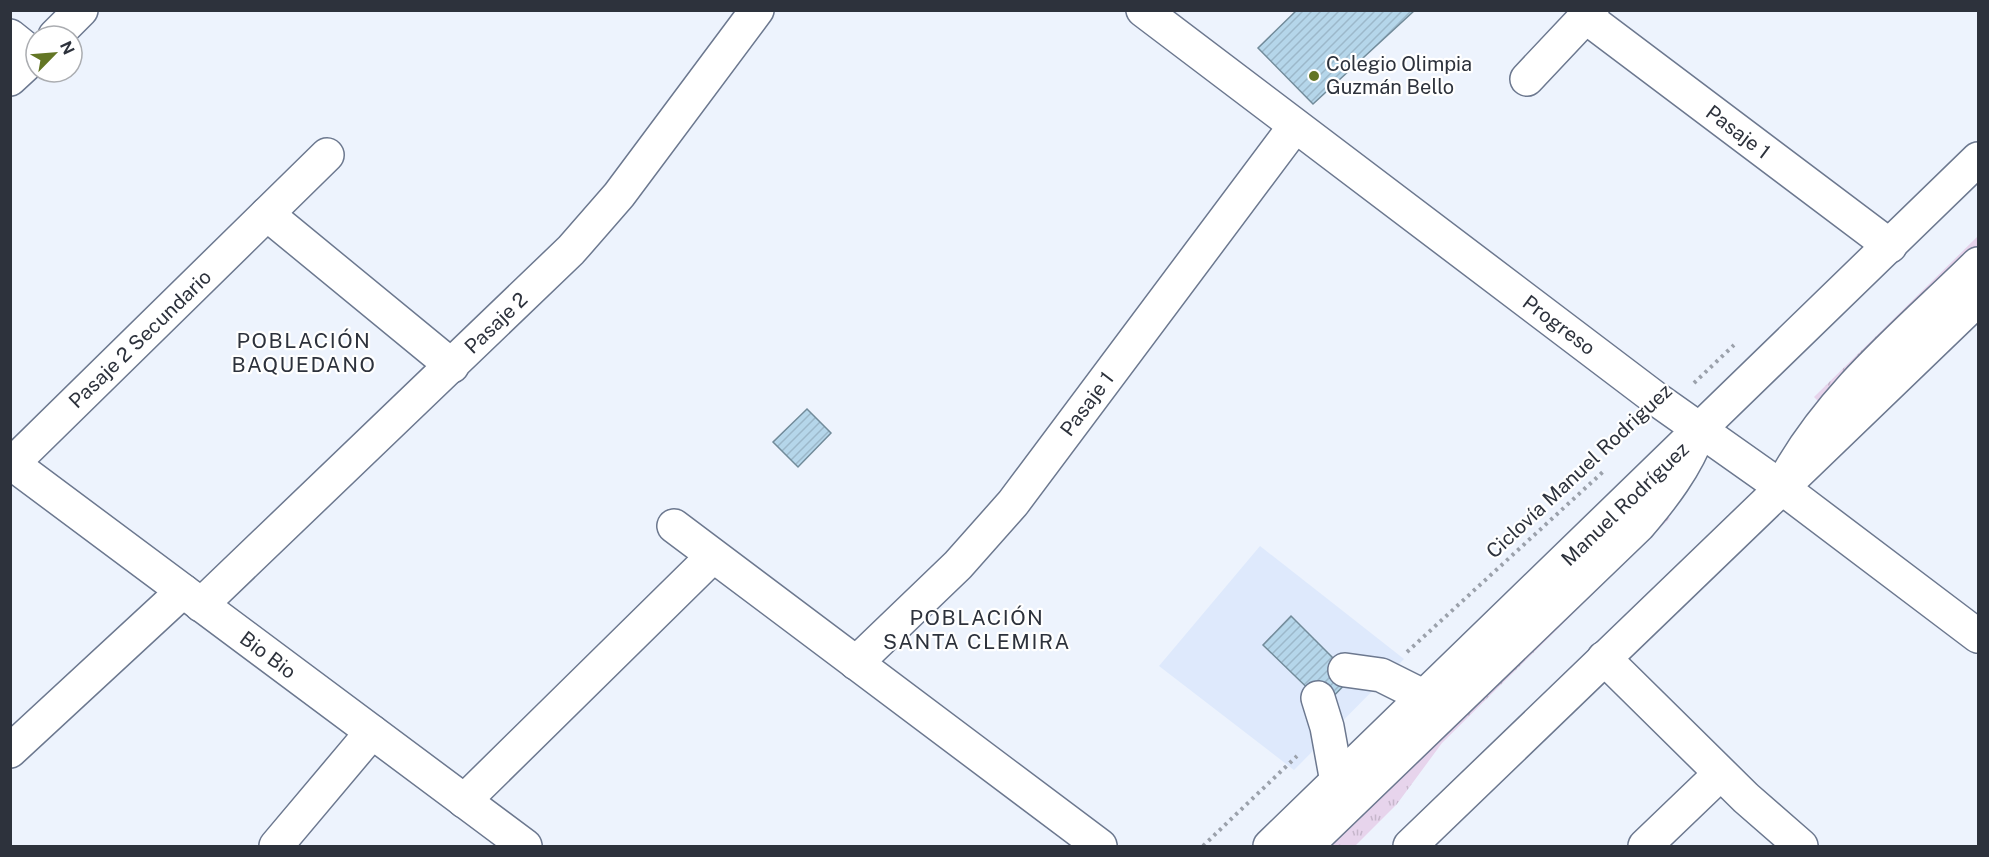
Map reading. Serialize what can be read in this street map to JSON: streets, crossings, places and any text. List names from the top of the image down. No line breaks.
{"streets":{"street":["Pasaje 1","Pasaje 2","Progreso","Pasaje 2 Secundario","Manuel Rodríguez","Bio Bio"],"path":["Ciclovía Manuel Rodriguez"]},"crossings":[["Pasaje 1","Progreso"],["Pasaje 1","Manuel Rodríguez"],["Pasaje 2","Bio Bio"],["Progreso","Manuel Rodríguez"],["Pasaje 2 Secundario","Bio Bio"]],"districts":["POBLACIÓN BAQUEDANO","POBLACIÓN SANTA CLEMIRA"],"places":["Colegio Olimpia Guzmán Bello"],"north":"top right"}
